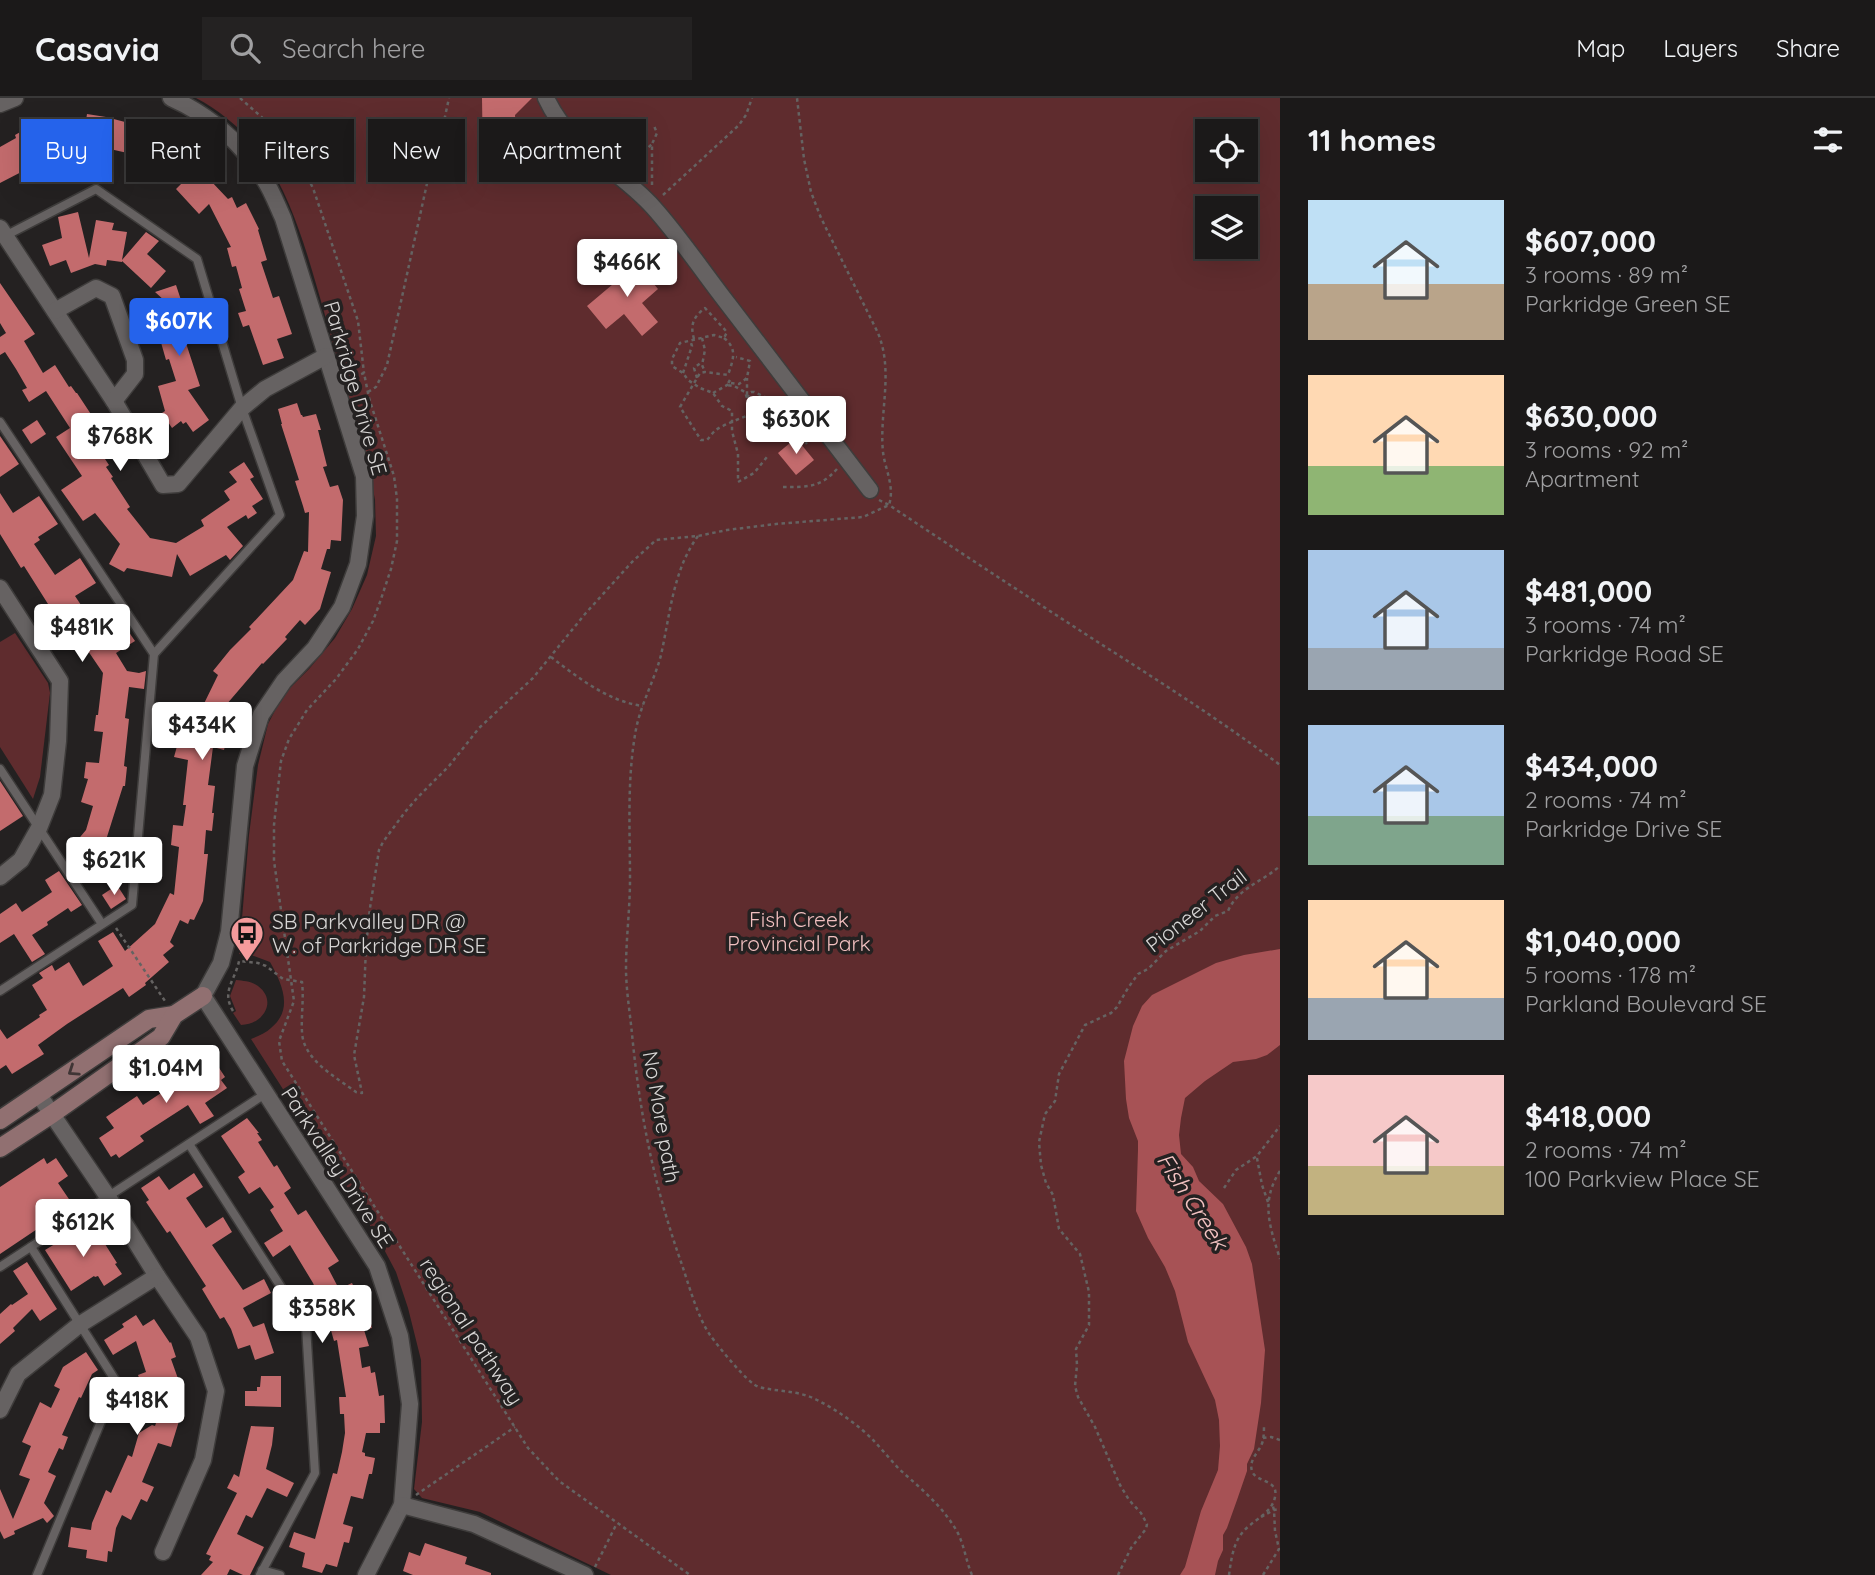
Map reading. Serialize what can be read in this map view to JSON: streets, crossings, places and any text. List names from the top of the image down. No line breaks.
{"streets":{"street":["Parkridge Drive SE","Parkvalley Drive SE"],"path":["Pioneer Trail","No More path","regional pathway"]},"crossings":[["Parkridge Drive SE","Parkvalley Drive SE"]],"water":["Fish Creek"],"parks":["Fish Creek Provincial Park"],"places":{"bus stop":["SB Parkvalley DR @ W. of Parkridge DR SE"]},"page":{"header":"Casavia","search":"Search here","nav":["Map","Layers","Share"],"heading":"11 homes","chip":["Buy","Rent","Filters","New","Apartment"],"list":[{"name":"$607,000","note":"3 rooms · 89 m² · Parkridge Green SE"},{"name":"$630,000","note":"3 rooms · 92 m² · Apartment"},{"name":"$481,000","note":"3 rooms · 74 m² · Parkridge Road SE"},{"name":"$434,000","note":"2 rooms · 74 m² · Parkridge Drive SE"},{"name":"$1,040,000","note":"5 rooms · 178 m² · Parkland Boulevard SE"},{"name":"$418,000","note":"2 rooms · 74 m² · 100 Parkview Place SE"}],"price":["$466K","$607K","$630K","$768K","$481K","$434K","$621K","$1.04M","$612K","$358K","$418K"]}}
